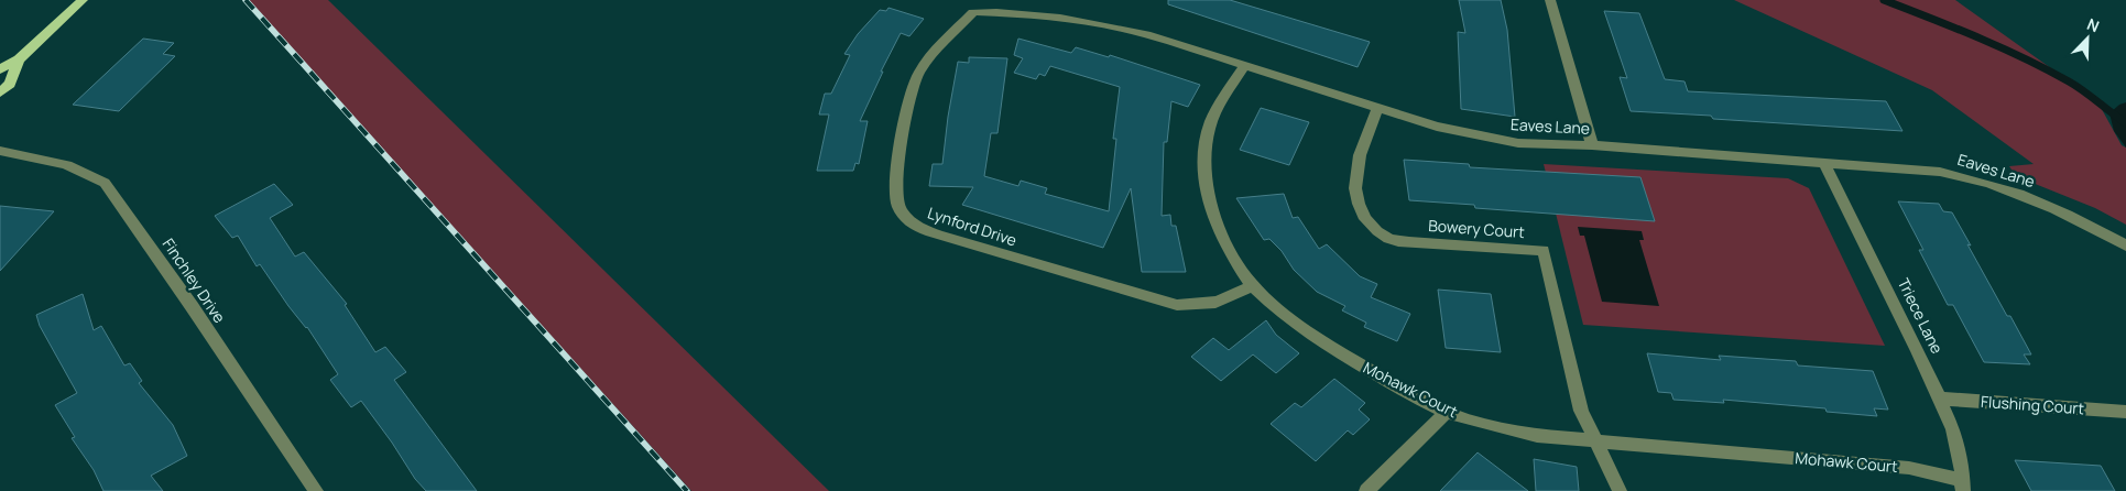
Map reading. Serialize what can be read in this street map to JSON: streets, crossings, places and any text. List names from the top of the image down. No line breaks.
{"streets":{"street":["Eaves Lane","Lynford Drive","Bowery Court","Finchley Drive","Triece Lane","Mohawk Court","Flushing Court"]},"crossings":[["Eaves Lane","Lynford Drive"],["Eaves Lane","Bowery Court"],["Eaves Lane","Triece Lane"],["Eaves Lane","Mohawk Court"],["Lynford Drive","Mohawk Court"],["Bowery Court","Mohawk Court"],["Triece Lane","Mohawk Court"],["Triece Lane","Flushing Court"]],"north":"top right"}
